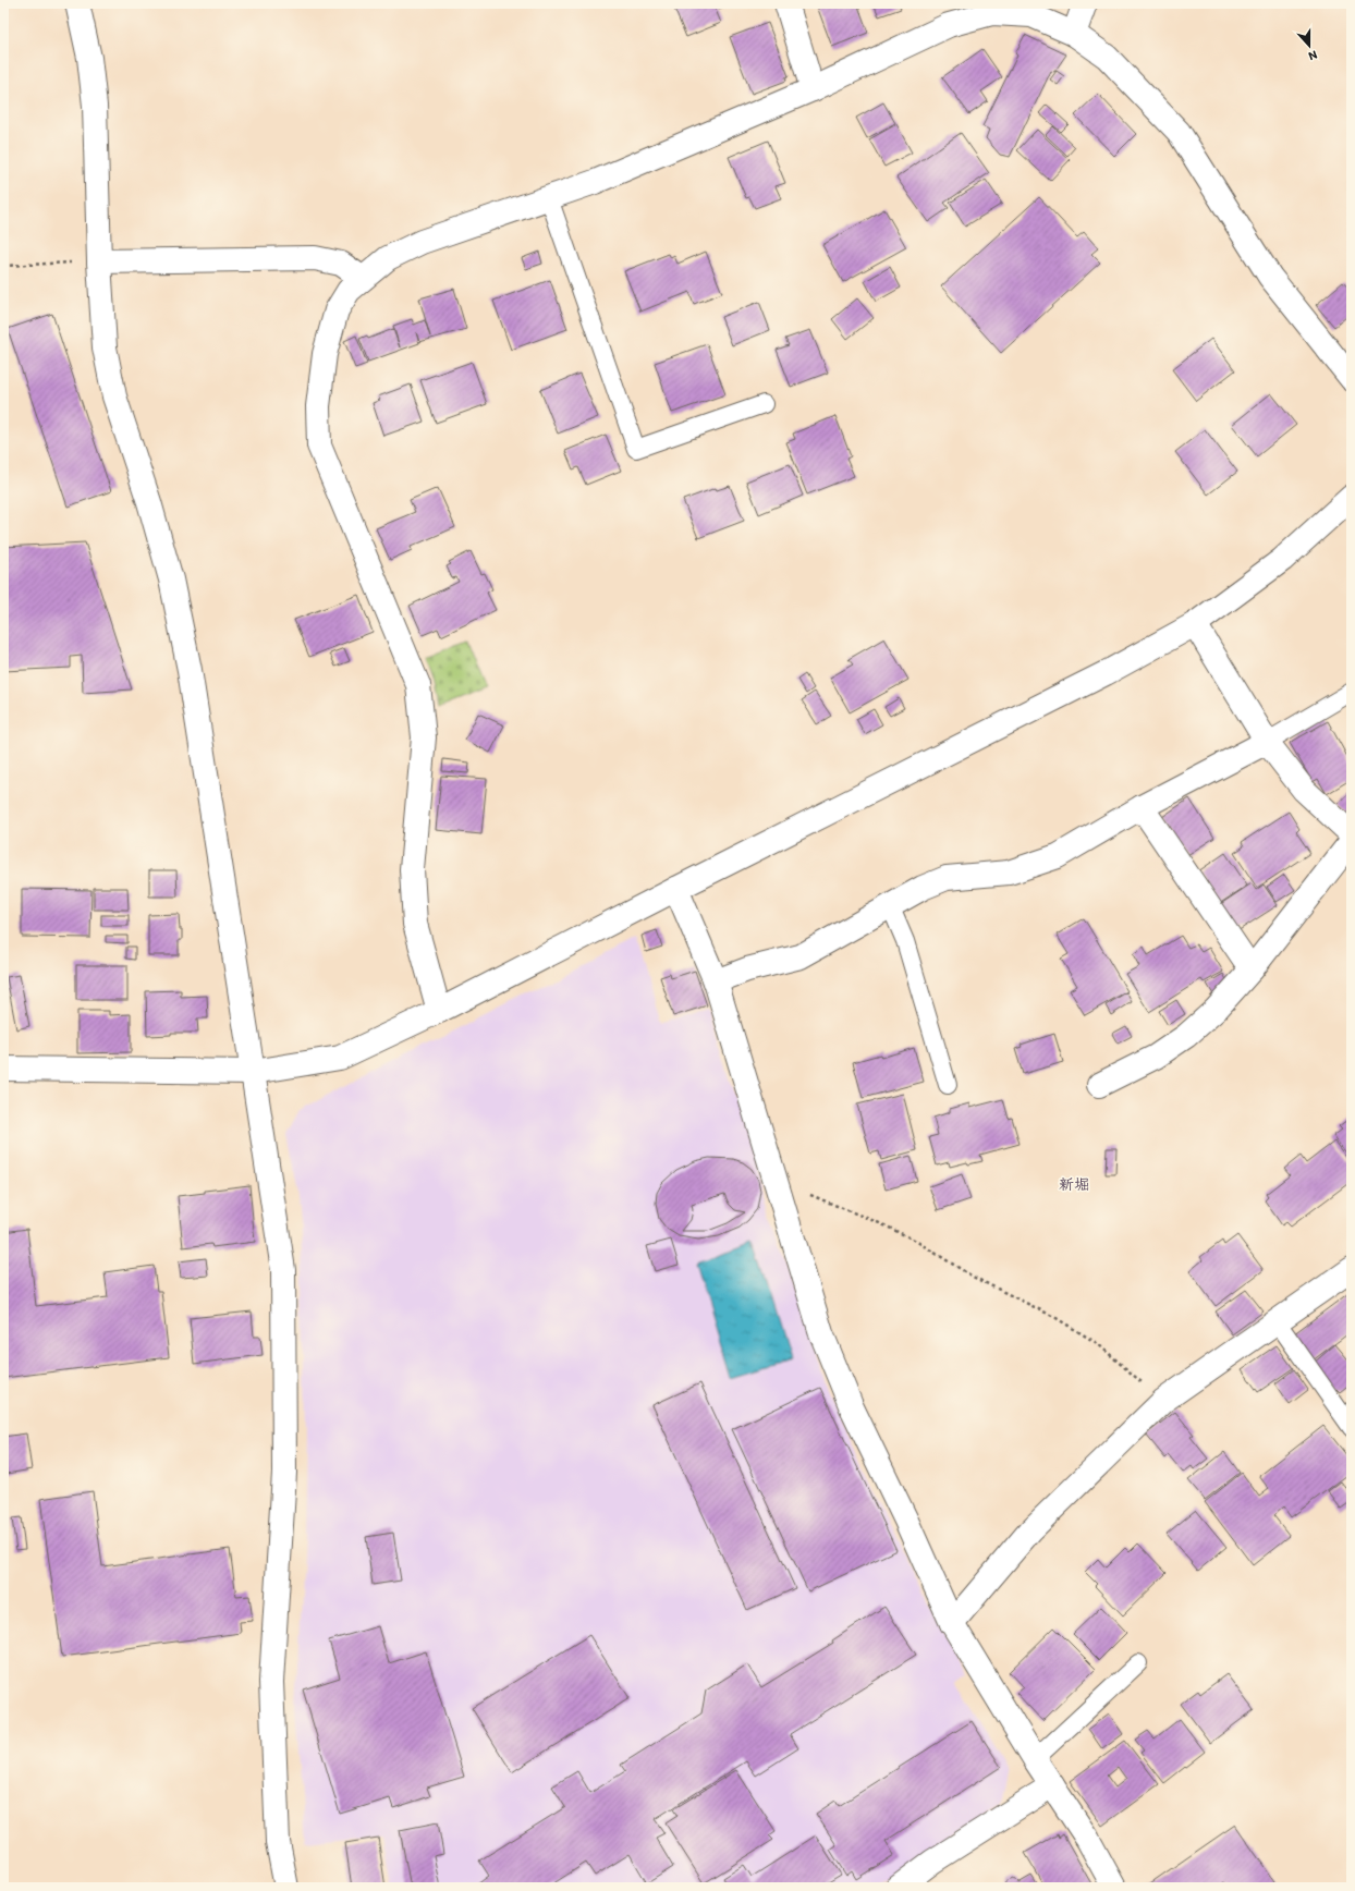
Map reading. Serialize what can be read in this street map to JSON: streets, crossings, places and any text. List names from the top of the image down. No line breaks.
{"districts":["新堀"],"north":"bottom"}
